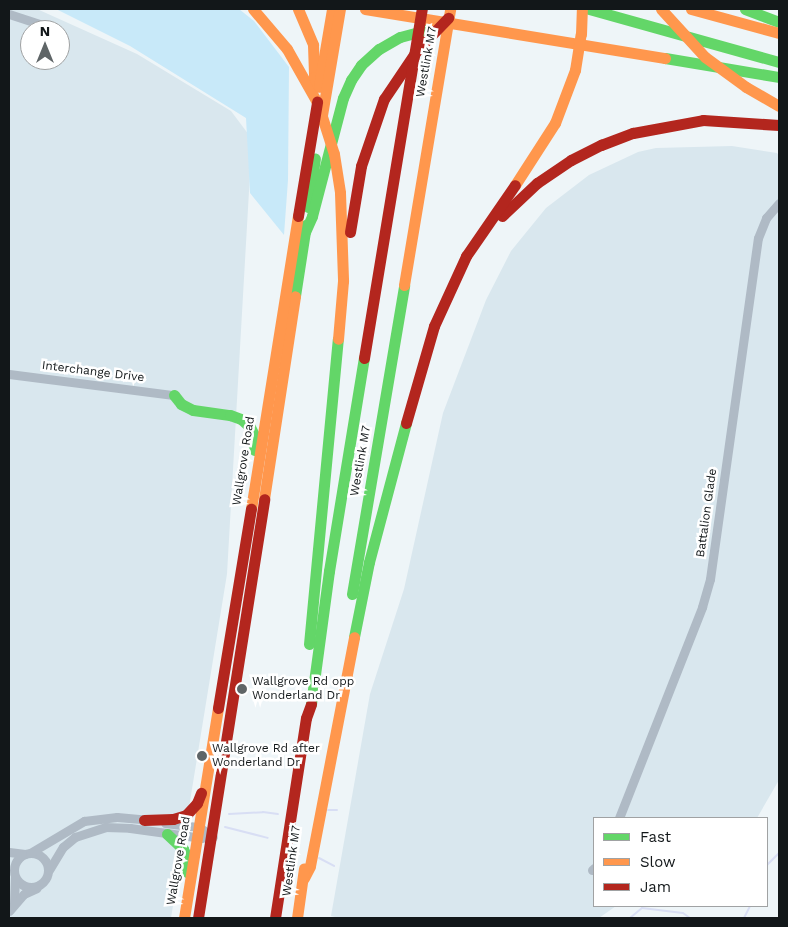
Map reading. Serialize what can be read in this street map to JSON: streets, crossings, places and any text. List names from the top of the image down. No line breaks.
{"streets":{"main road":["Westlink M7","Wallgrove Road"],"street":["Interchange Drive","Battalion Glade"]},"places":["Wallgrove Rd opp Wonderland Dr","Wallgrove Rd after Wonderland Dr"],"legend":["Fast","Slow","Jam"],"north":"top"}
